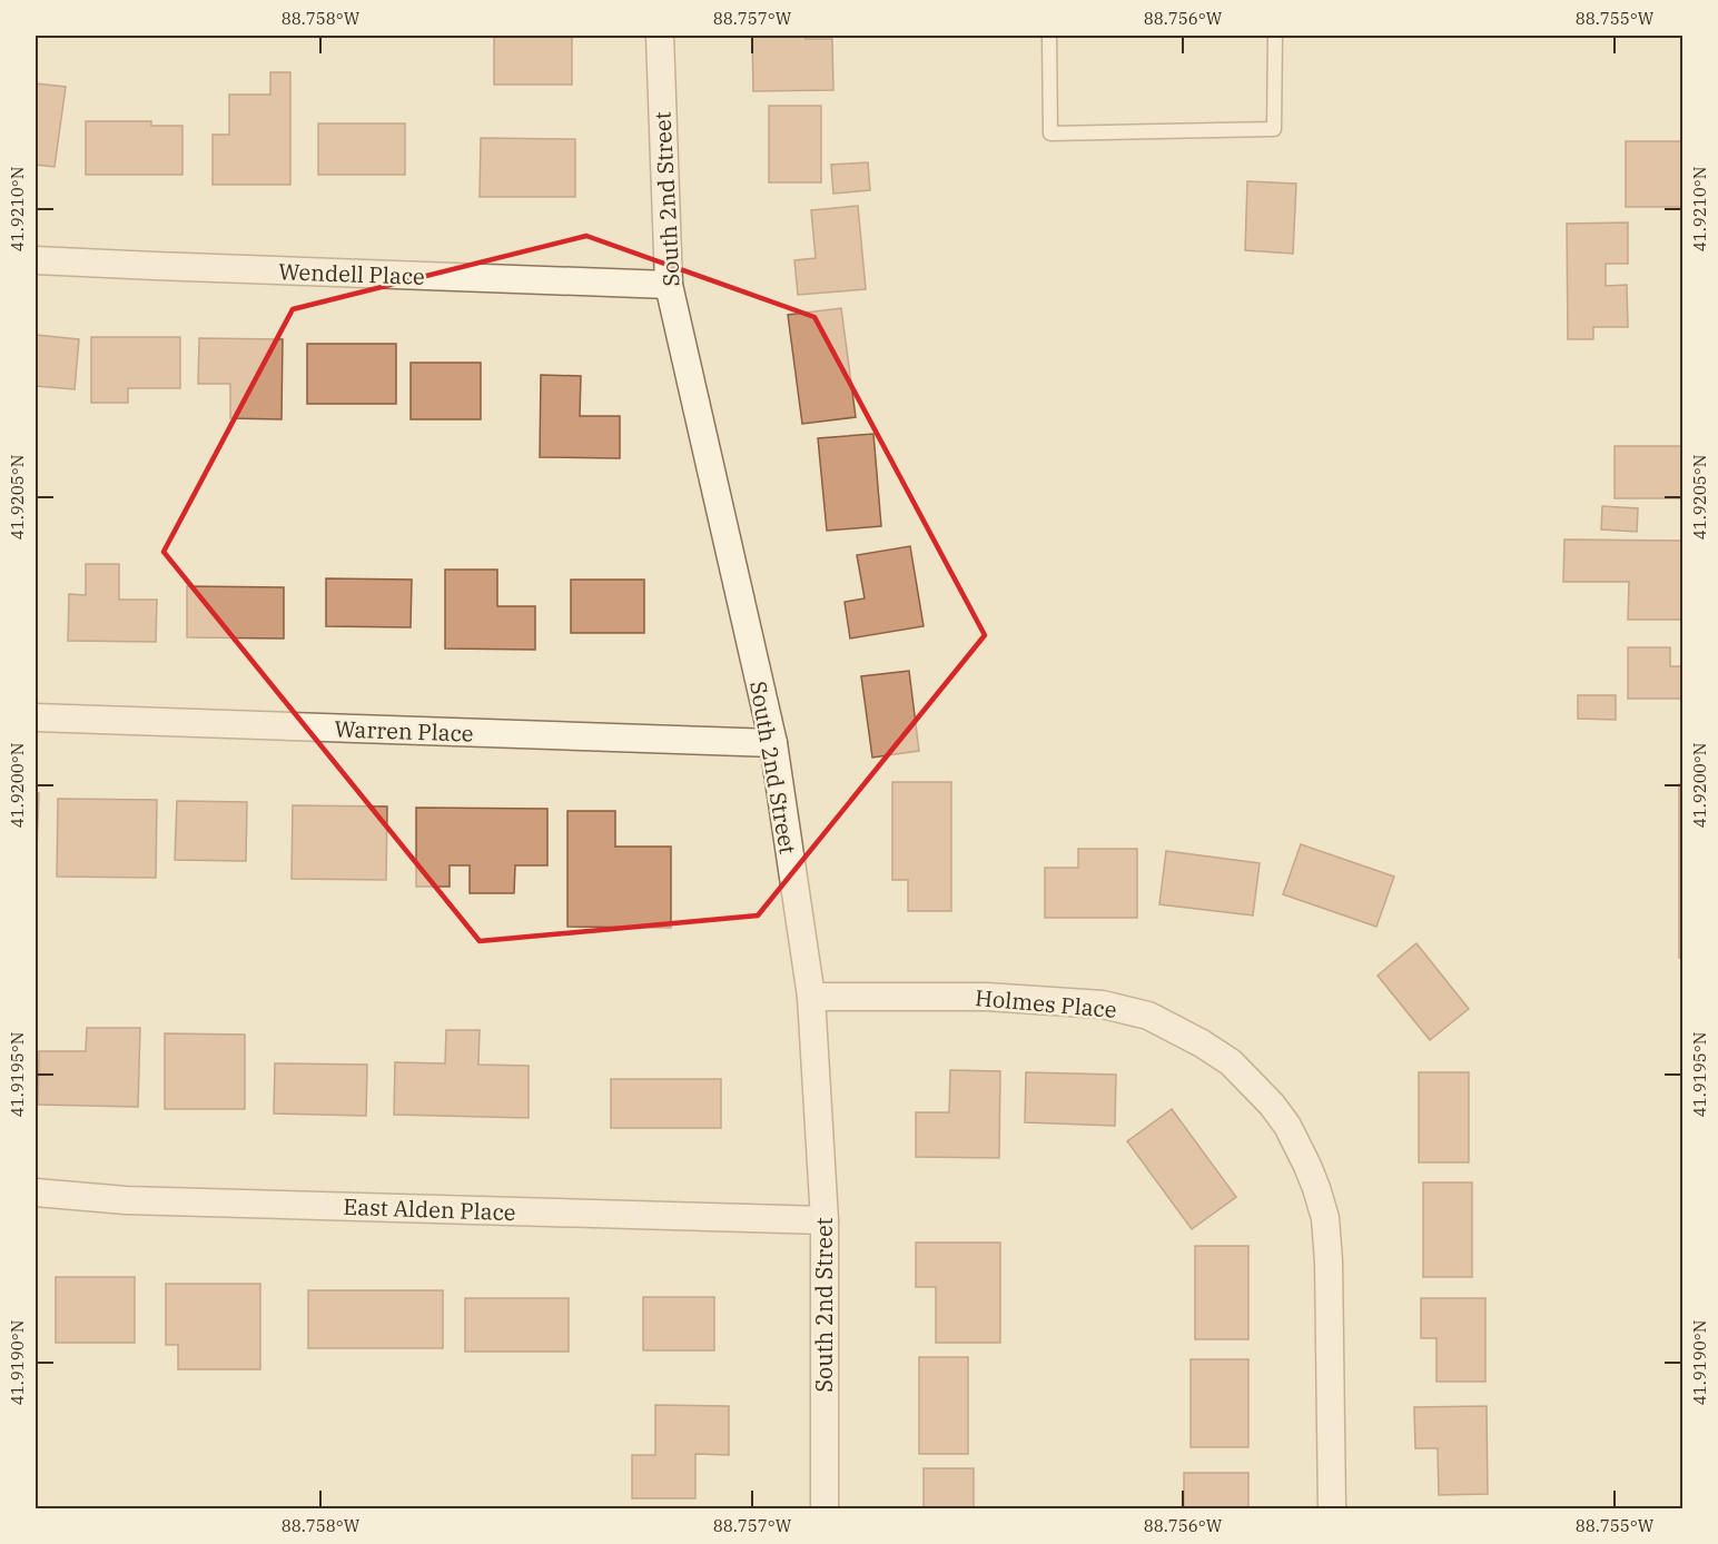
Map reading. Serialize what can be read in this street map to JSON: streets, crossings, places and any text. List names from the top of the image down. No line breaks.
{"streets":{"street":["South 2nd Street","Wendell Place","Warren Place","Holmes Place","East Alden Place"]},"crossings":[["South 2nd Street","Wendell Place"],["South 2nd Street","Warren Place"],["South 2nd Street","Holmes Place"],["South 2nd Street","East Alden Place"]],"coordinates":["88.758°W","88.757°W","88.756°W","88.755°W","41.9210°N","41.9205°N","41.9200°N","41.9195°N","41.9190°N"]}
